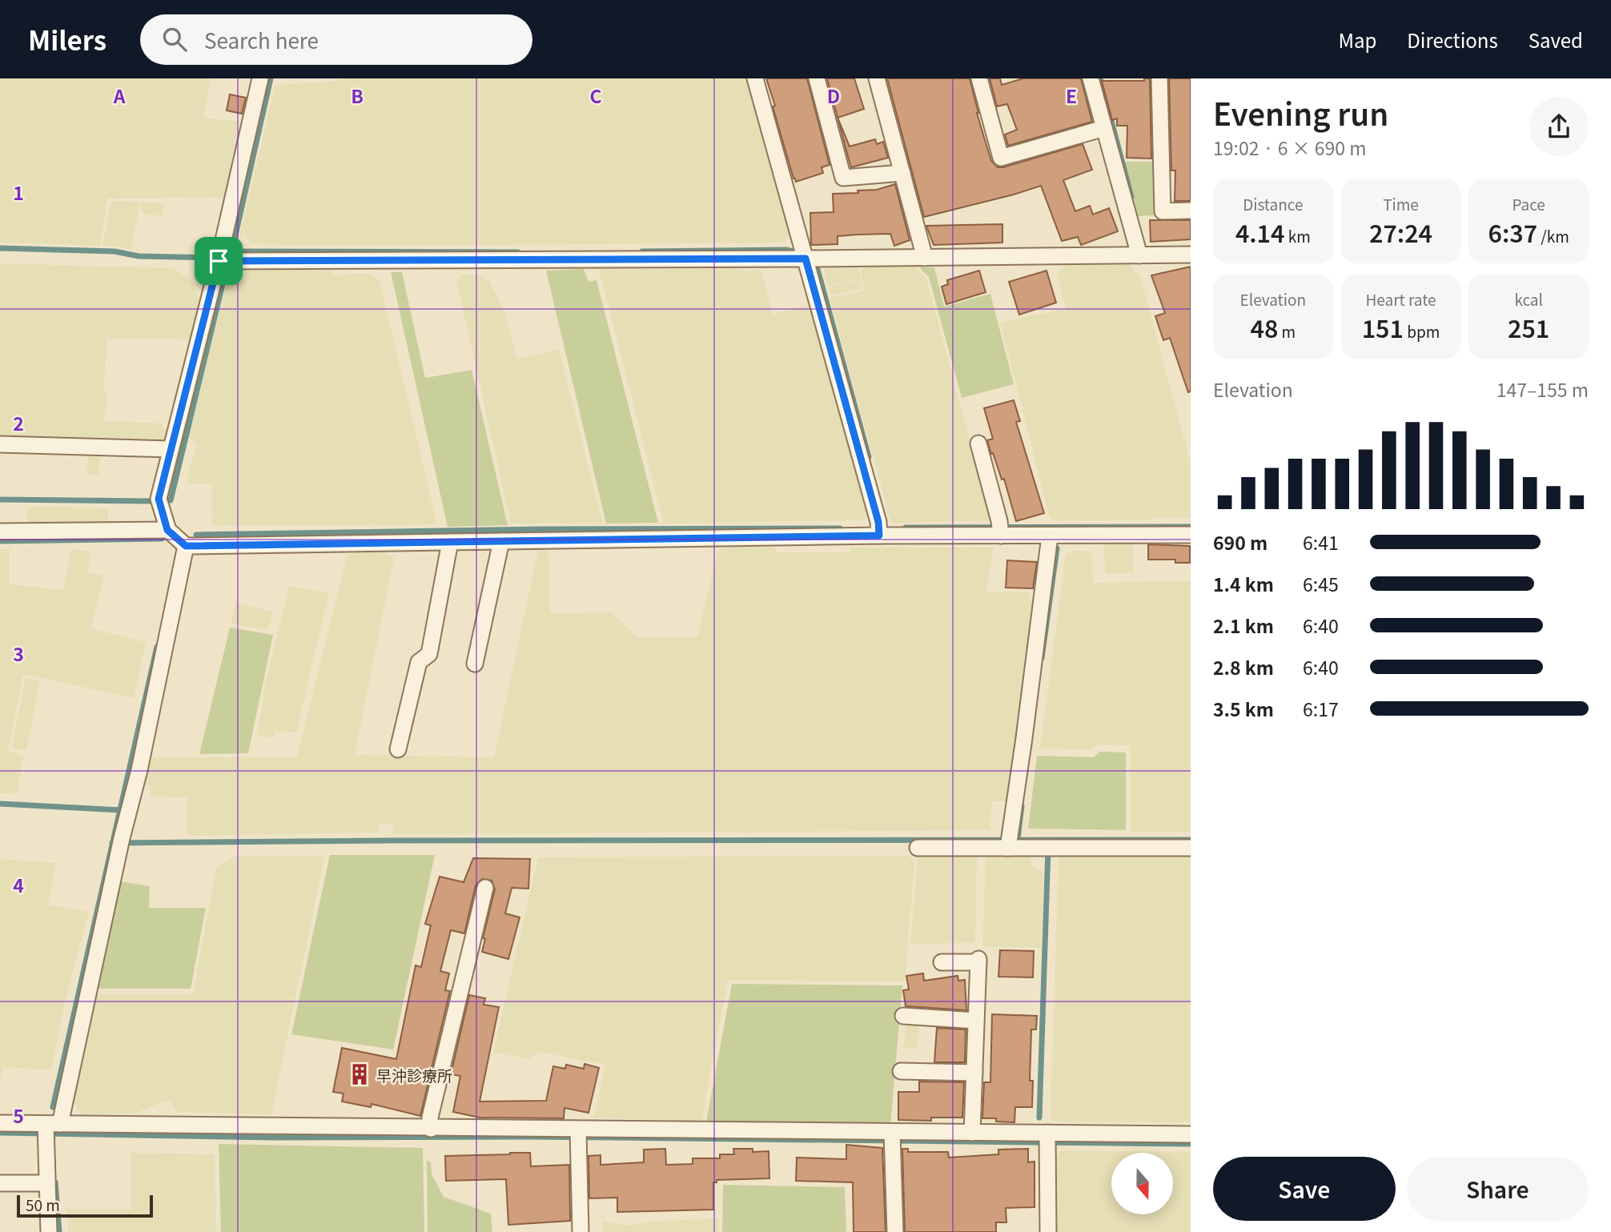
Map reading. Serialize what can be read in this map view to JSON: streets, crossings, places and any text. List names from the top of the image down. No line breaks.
{"places":{"building":["早沖診療所"]},"scale_bar":"50 m","north":"bottom","page":{"header":"Milers","search":"Search here","nav":["Map","Directions","Saved"],"heading":["Evening run","19:02 · 6 × 690 m"],"stats":[["Distance","4.14 km"],["Time","27:24"],["Pace","6:37 /km"],["Elevation","48 m"],["Heart rate","151 bpm"],["kcal","251"]],"chart":["Elevation","147–155 m"],"list":[{"name":"690 m","note":"6:41"},{"name":"1.4 km","note":"6:45"},{"name":"2.1 km","note":"6:40"},{"name":"2.8 km","note":"6:40"},{"name":"3.5 km","note":"6:17"}],"buttons":["Save","Share"],"scale":"50 m"},"grid":{"columns":["A","B","C","D","E"],"rows":["1","2","3","4","5"]}}
